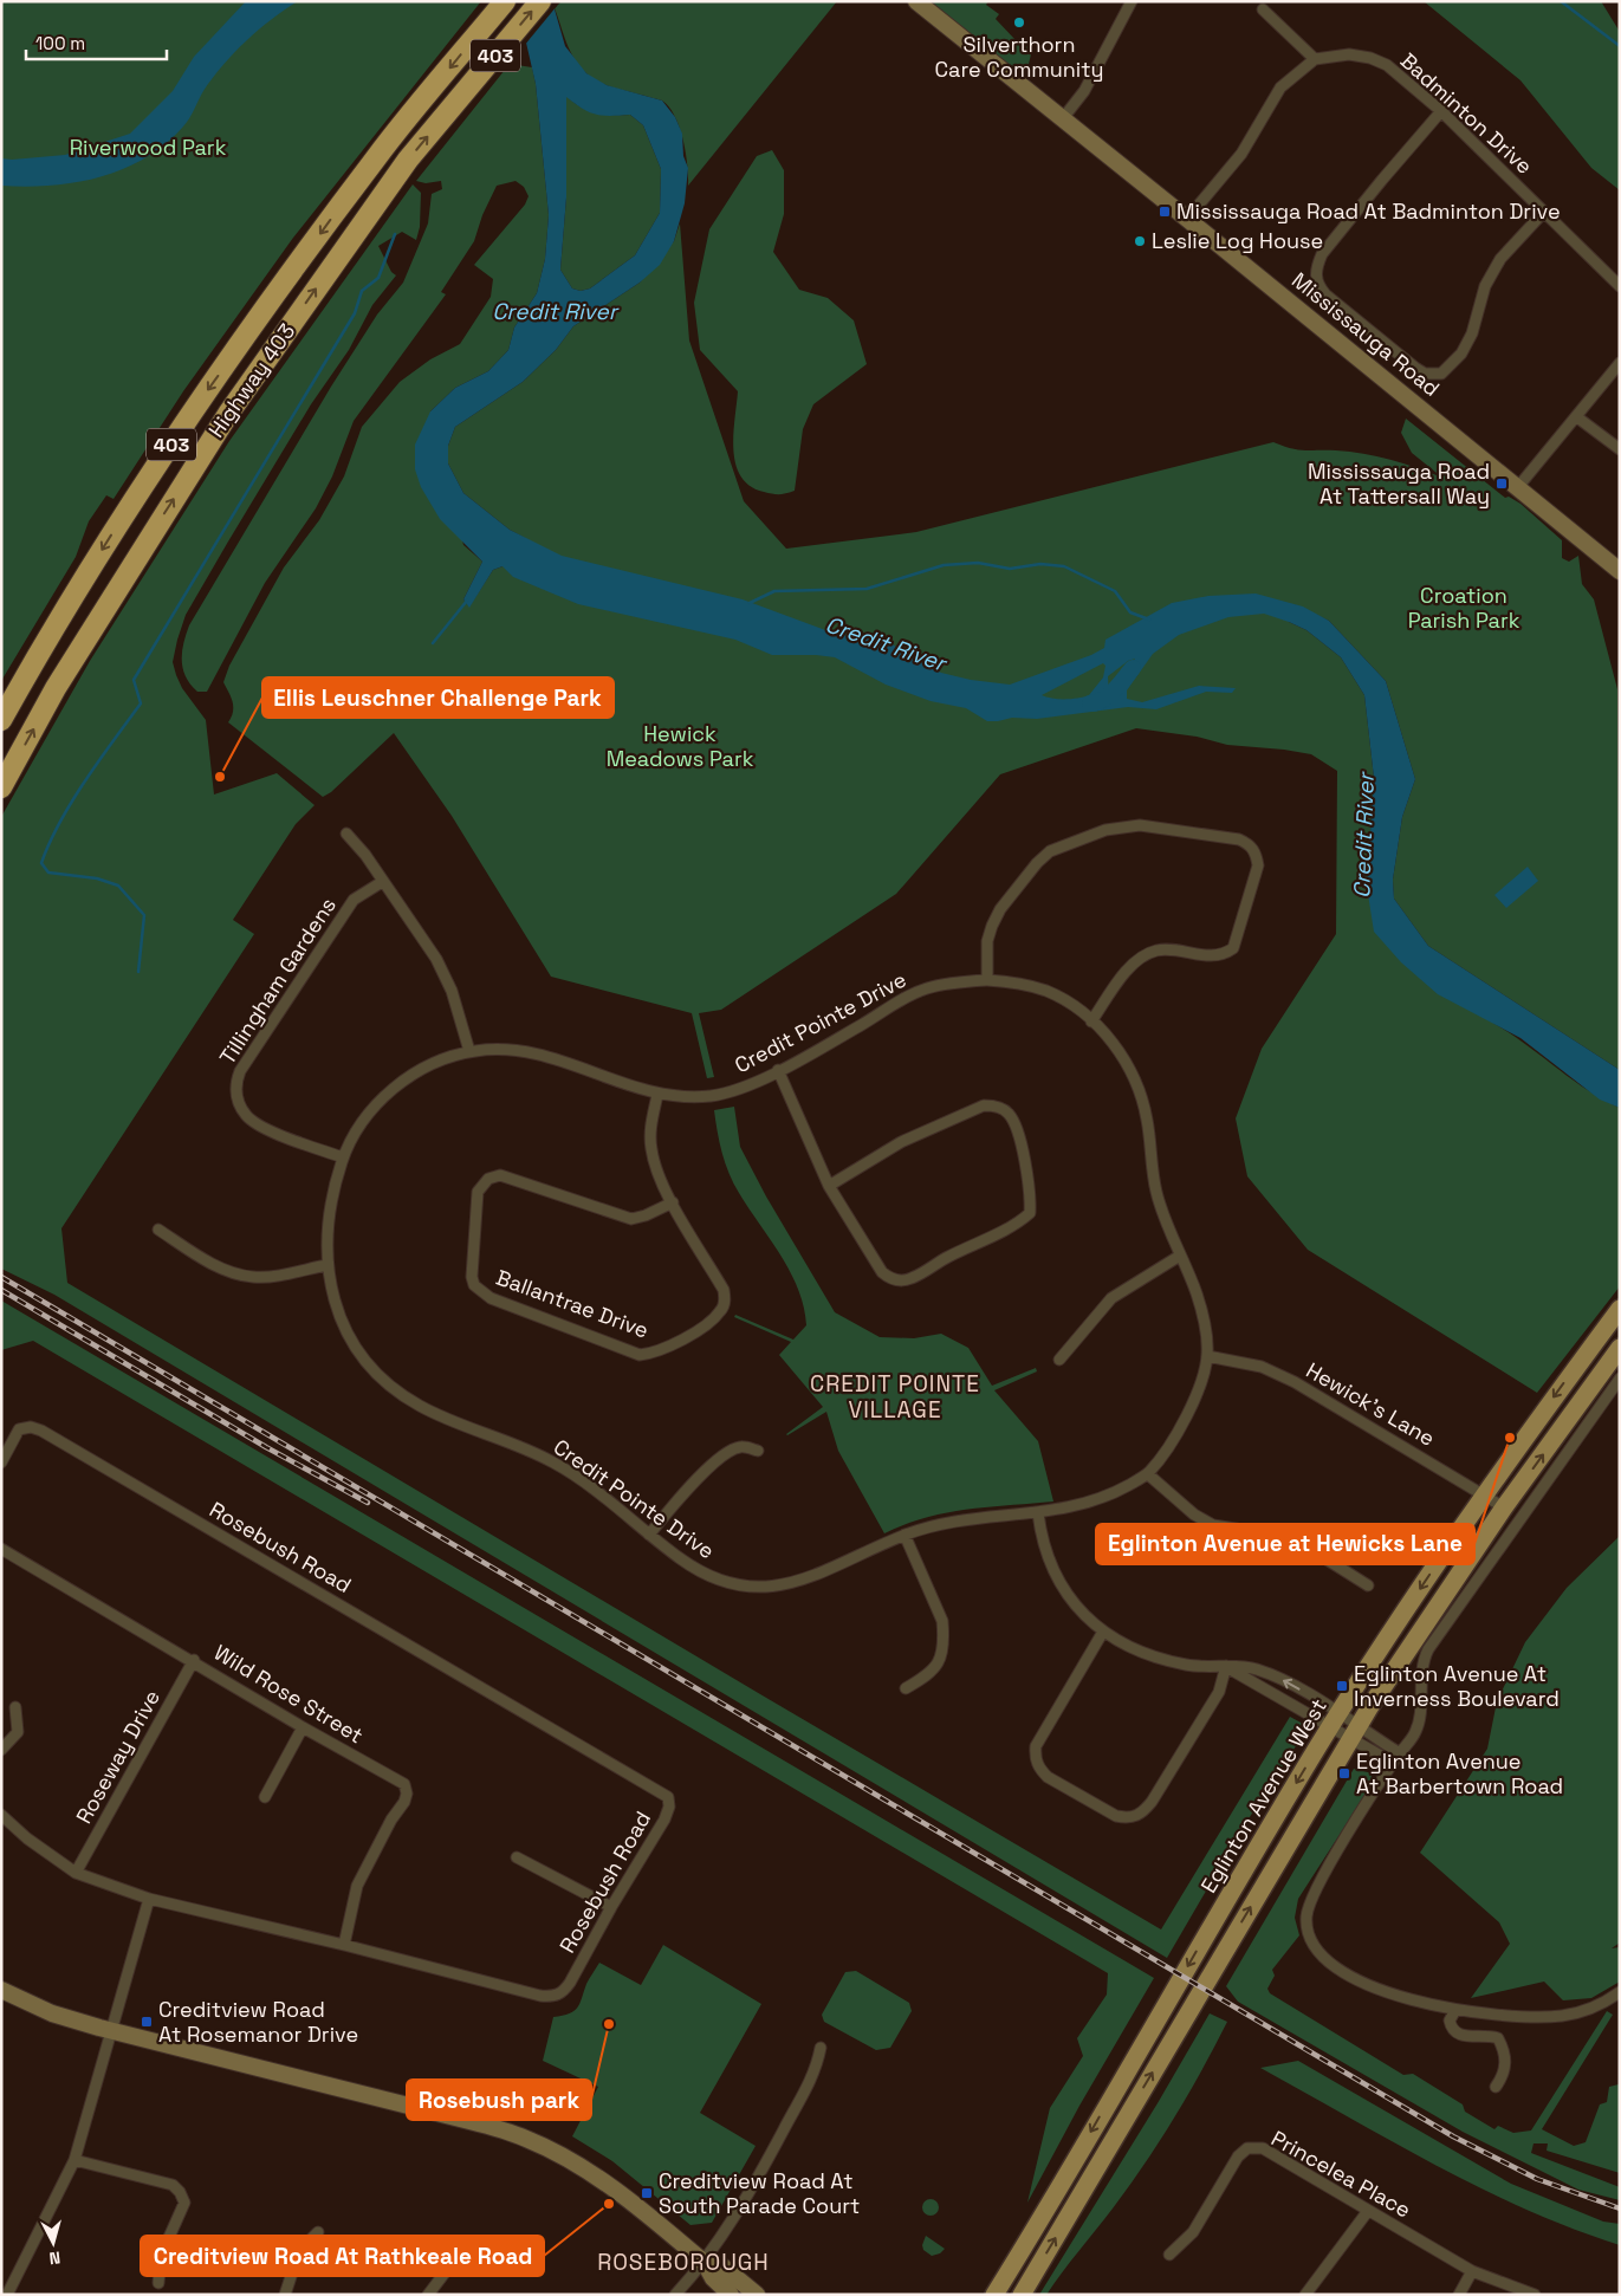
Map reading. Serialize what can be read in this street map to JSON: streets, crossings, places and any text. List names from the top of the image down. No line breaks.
{"streets":{"highway":["403","Highway 403"],"main road":["Mississauga Road","Eglinton Avenue West"],"street":["Badminton Drive","Tillingham Gardens","Credit Pointe Drive","Ballantrae Drive","Hewick's Lane","Rosebush Road","Wild Rose Street","Roseway Drive","Princelea Place"]},"crossings":[["Tillingham Gardens","Credit Pointe Drive"],["Credit Pointe Drive","Ballantrae Drive"],["Credit Pointe Drive","Hewick's Lane"],["Hewick's Lane","Eglinton Avenue West"],["Rosebush Road","Wild Rose Street"],["Rosebush Road","Roseway Drive"],["Wild Rose Street","Roseway Drive"]],"districts":["CREDIT POINTE VILLAGE","ROSEBOROUGH"],"water":["Credit River"],"parks":["Riverwood Park","Croation Parish Park","Hewick Meadows Park"],"places":{"other":["Silverthorn Care Community","Leslie Log House","Ellis Leuschner Challenge Park","Eglinton Avenue at Hewicks Lane","Rosebush park","Creditview Road At Rathkeale Road"],"transit":["Mississauga Road At Badminton Drive","Mississauga Road At Tattersall Way","Eglinton Avenue At Inverness Boulevard","Eglinton Avenue At Barbertown Road","Creditview Road At Rosemanor Drive","Creditview Road At South Parade Court"]},"scale_bar":"100 m","north":"bottom"}
